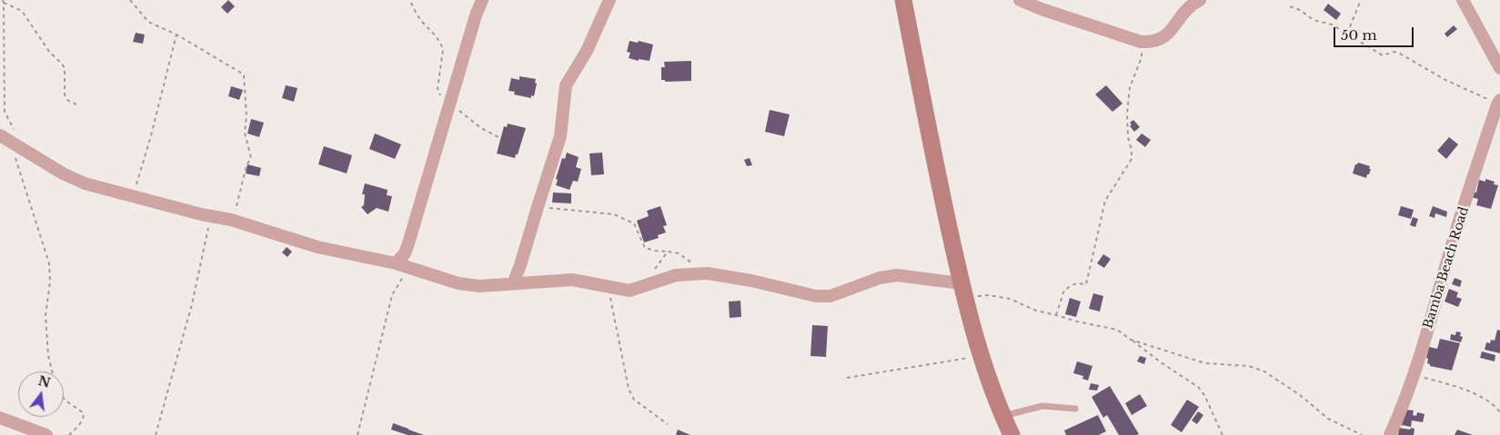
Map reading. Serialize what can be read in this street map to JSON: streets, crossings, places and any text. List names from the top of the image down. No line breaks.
{"streets":{"street":["Bamba Beach Road"]},"scale_bar":"50 m","north":"top"}
